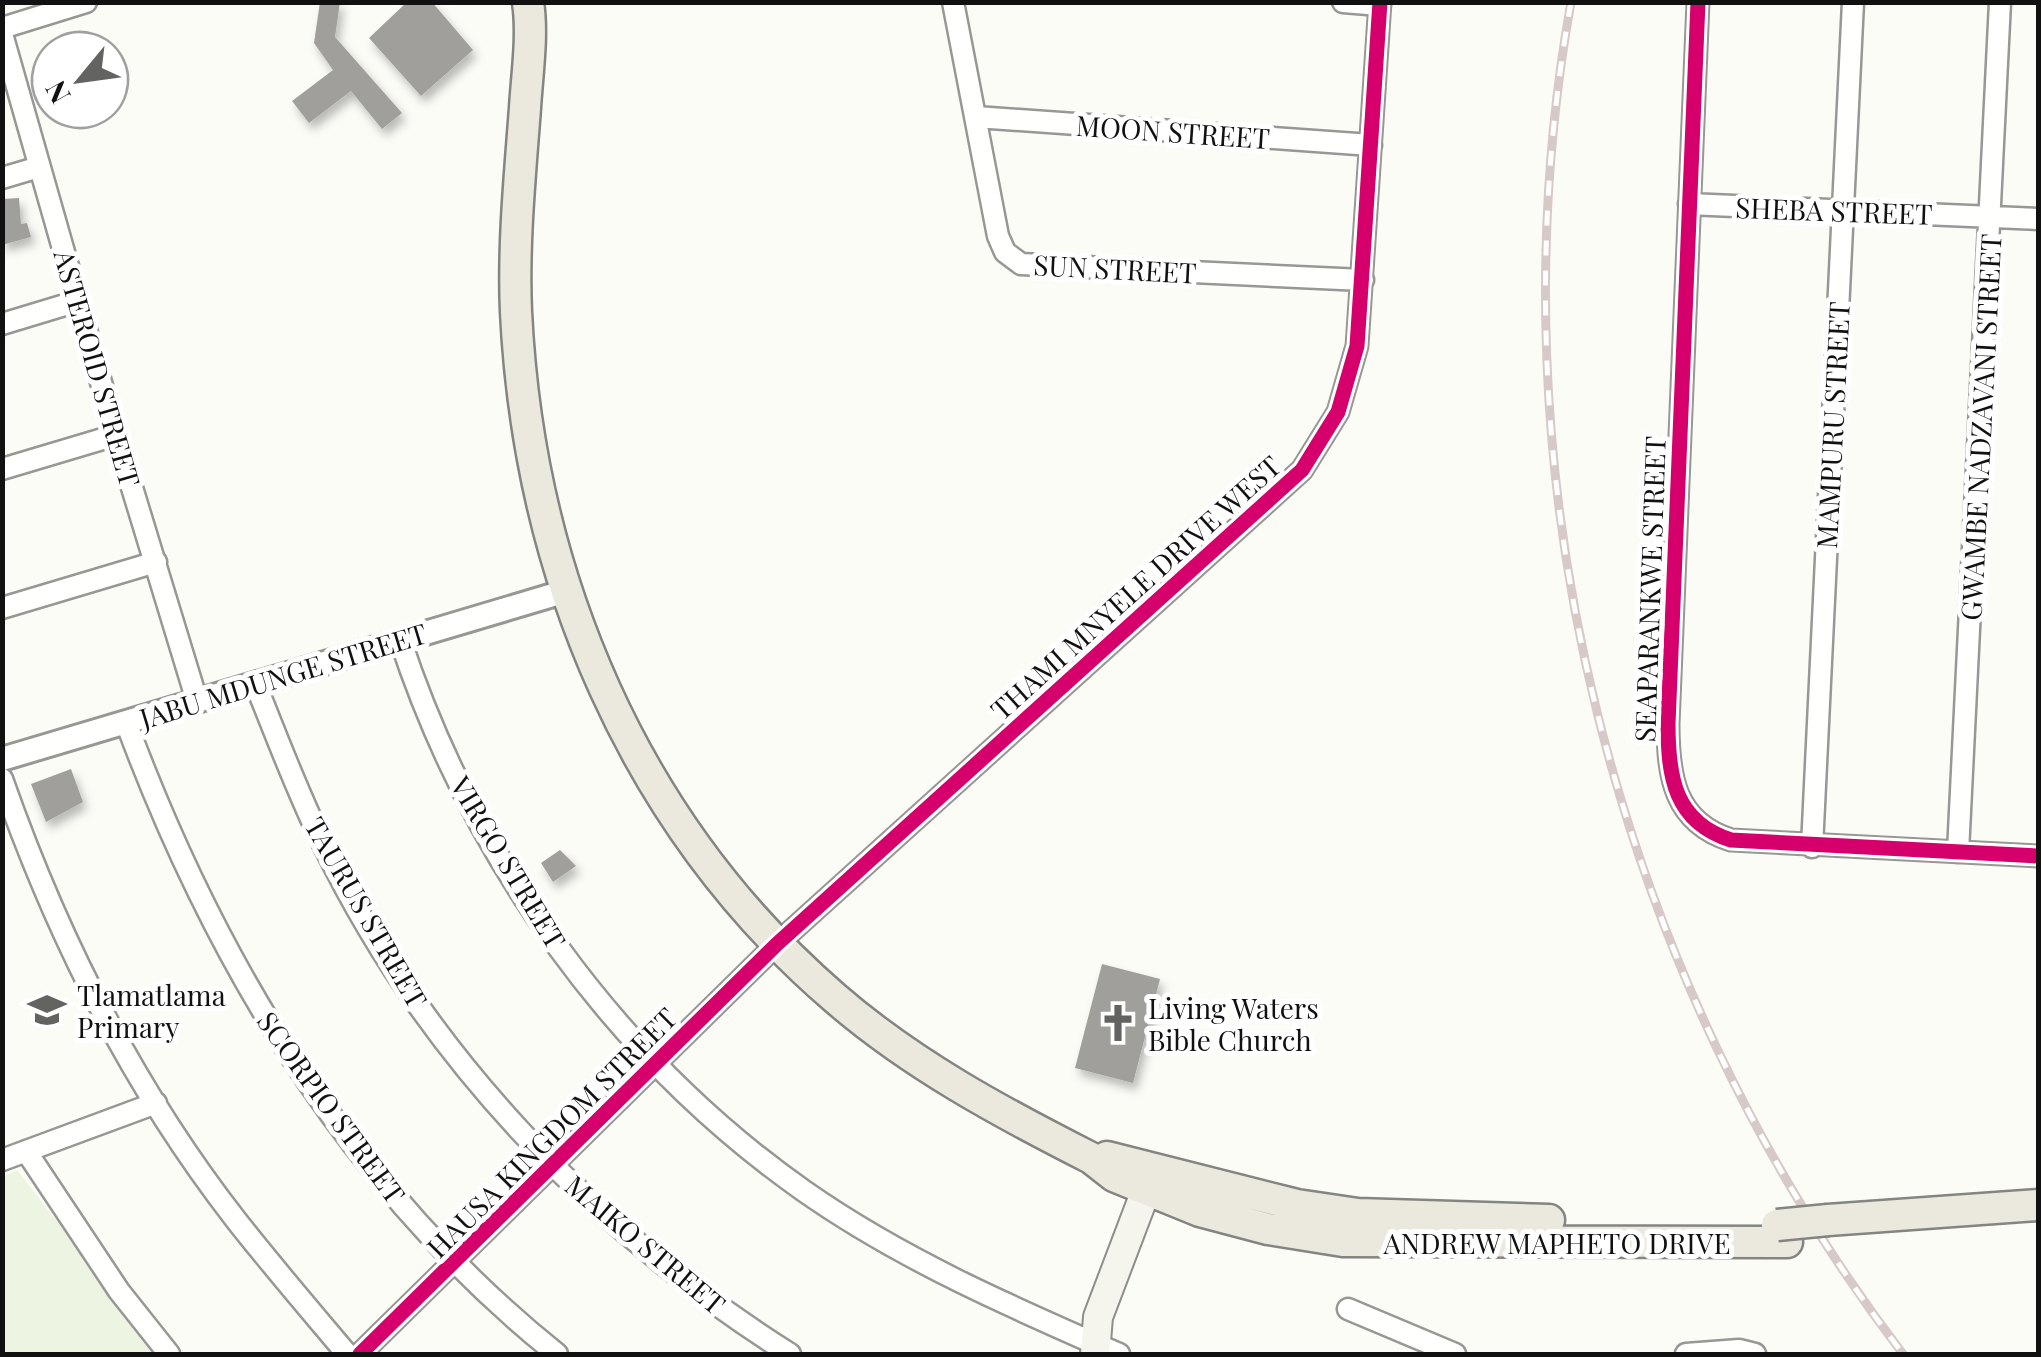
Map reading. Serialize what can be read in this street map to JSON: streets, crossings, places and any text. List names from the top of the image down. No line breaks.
{"streets":{"main road":["ANDREW MAPHETO DRIVE"],"street":["MOON STREET","SHEBA STREET","SUN STREET","ASTEROID STREET","MAMPURU STREET","GWAMBE NADZAVANI STREET","THAMI MNYELE DRIVE WEST","SEAPARANKWE STREET","JABU MDUNGE STREET","VIRGO STREET","TAURUS STREET","SCORPIO STREET","HAUSA KINGDOM STREET","MAIKO STREET"]},"crossings":[["MOON STREET","SUN STREET"],["MOON STREET","THAMI MNYELE DRIVE WEST"],["SHEBA STREET","MAMPURU STREET"],["SHEBA STREET","GWAMBE NADZAVANI STREET"],["SHEBA STREET","SEAPARANKWE STREET"],["SUN STREET","THAMI MNYELE DRIVE WEST"],["ASTEROID STREET","JABU MDUNGE STREET"],["MAMPURU STREET","SEAPARANKWE STREET"],["GWAMBE NADZAVANI STREET","SEAPARANKWE STREET"],["THAMI MNYELE DRIVE WEST","HAUSA KINGDOM STREET"],["THAMI MNYELE DRIVE WEST","ANDREW MAPHETO DRIVE"],["JABU MDUNGE STREET","VIRGO STREET"],["JABU MDUNGE STREET","TAURUS STREET"],["JABU MDUNGE STREET","SCORPIO STREET"],["JABU MDUNGE STREET","ANDREW MAPHETO DRIVE"],["VIRGO STREET","HAUSA KINGDOM STREET"],["TAURUS STREET","HAUSA KINGDOM STREET"],["TAURUS STREET","MAIKO STREET"],["SCORPIO STREET","HAUSA KINGDOM STREET"],["HAUSA KINGDOM STREET","ANDREW MAPHETO DRIVE"],["HAUSA KINGDOM STREET","MAIKO STREET"]],"places":{"school or university":["Tlamatlama Primary"],"church":["Living Waters Bible Church"]},"north":"bottom left"}
